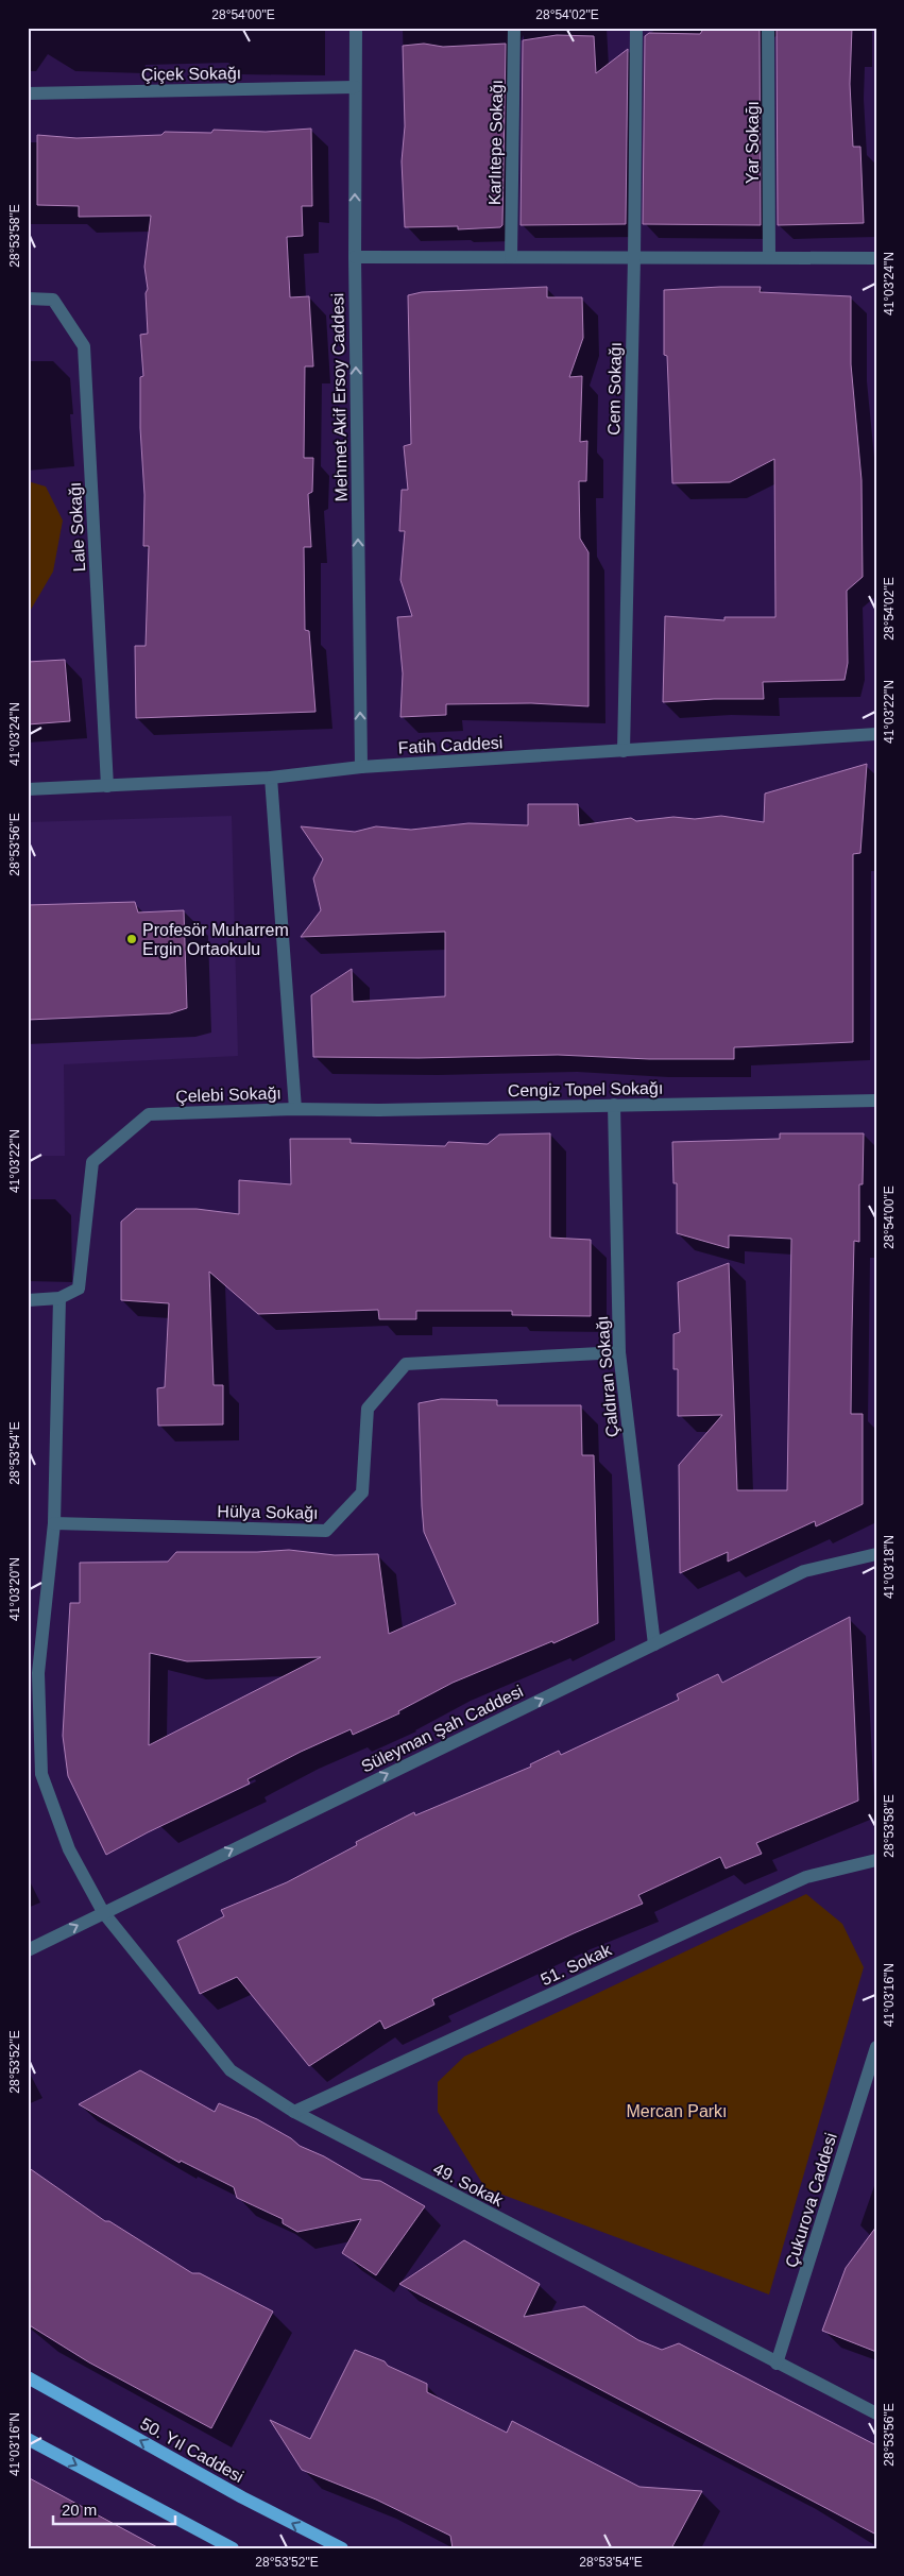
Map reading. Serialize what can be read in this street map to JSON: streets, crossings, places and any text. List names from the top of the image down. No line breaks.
{"streets":{"main road":["50. Yıl Caddesi"],"street":["Çiçek Sokağı","Karlıtepe Sokağı","Yar Sokağı","Cem Sokağı","Mehmet Akif Ersoy Caddesi","Lale Sokağı","Fatih Caddesi","Cengiz Topel Sokağı","Çelebi Sokağı","Çaldıran Sokağı","Hülya Sokağı","Süleyman Şah Caddesi","51. Sokak","49. Sokak","Çukurova Caddesi"]},"crossings":[["Çiçek Sokağı","Mehmet Akif Ersoy Caddesi"],["Cem Sokağı","Fatih Caddesi"],["Mehmet Akif Ersoy Caddesi","Fatih Caddesi"],["Lale Sokağı","Fatih Caddesi"],["Fatih Caddesi","Çelebi Sokağı"],["Cengiz Topel Sokağı","Çelebi Sokağı"],["Cengiz Topel Sokağı","Çaldıran Sokağı"],["Çelebi Sokağı","49. Sokak"],["Çaldıran Sokağı","Hülya Sokağı"],["Çaldıran Sokağı","Süleyman Şah Caddesi"],["Hülya Sokağı","49. Sokak"],["Süleyman Şah Caddesi","49. Sokak"],["51. Sokak","49. Sokak"],["49. Sokak","Çukurova Caddesi"]],"one_way":["Mehmet Akif Ersoy Caddesi","Süleyman Şah Caddesi"],"parks":["Mercan Parkı"],"places":["Profesör Muharrem Ergin Ortaokulu"],"scale_bar":"20 m","coordinates":["28°54'00\"E","28°54'02\"E","28°53'58\"E","41°03'24\"N","41°03'22\"N","28°53'56\"E","28°53'54\"E","41°03'18\"N","41°03'20\"N","41°03'16\"N","28°53'52\"E"]}
